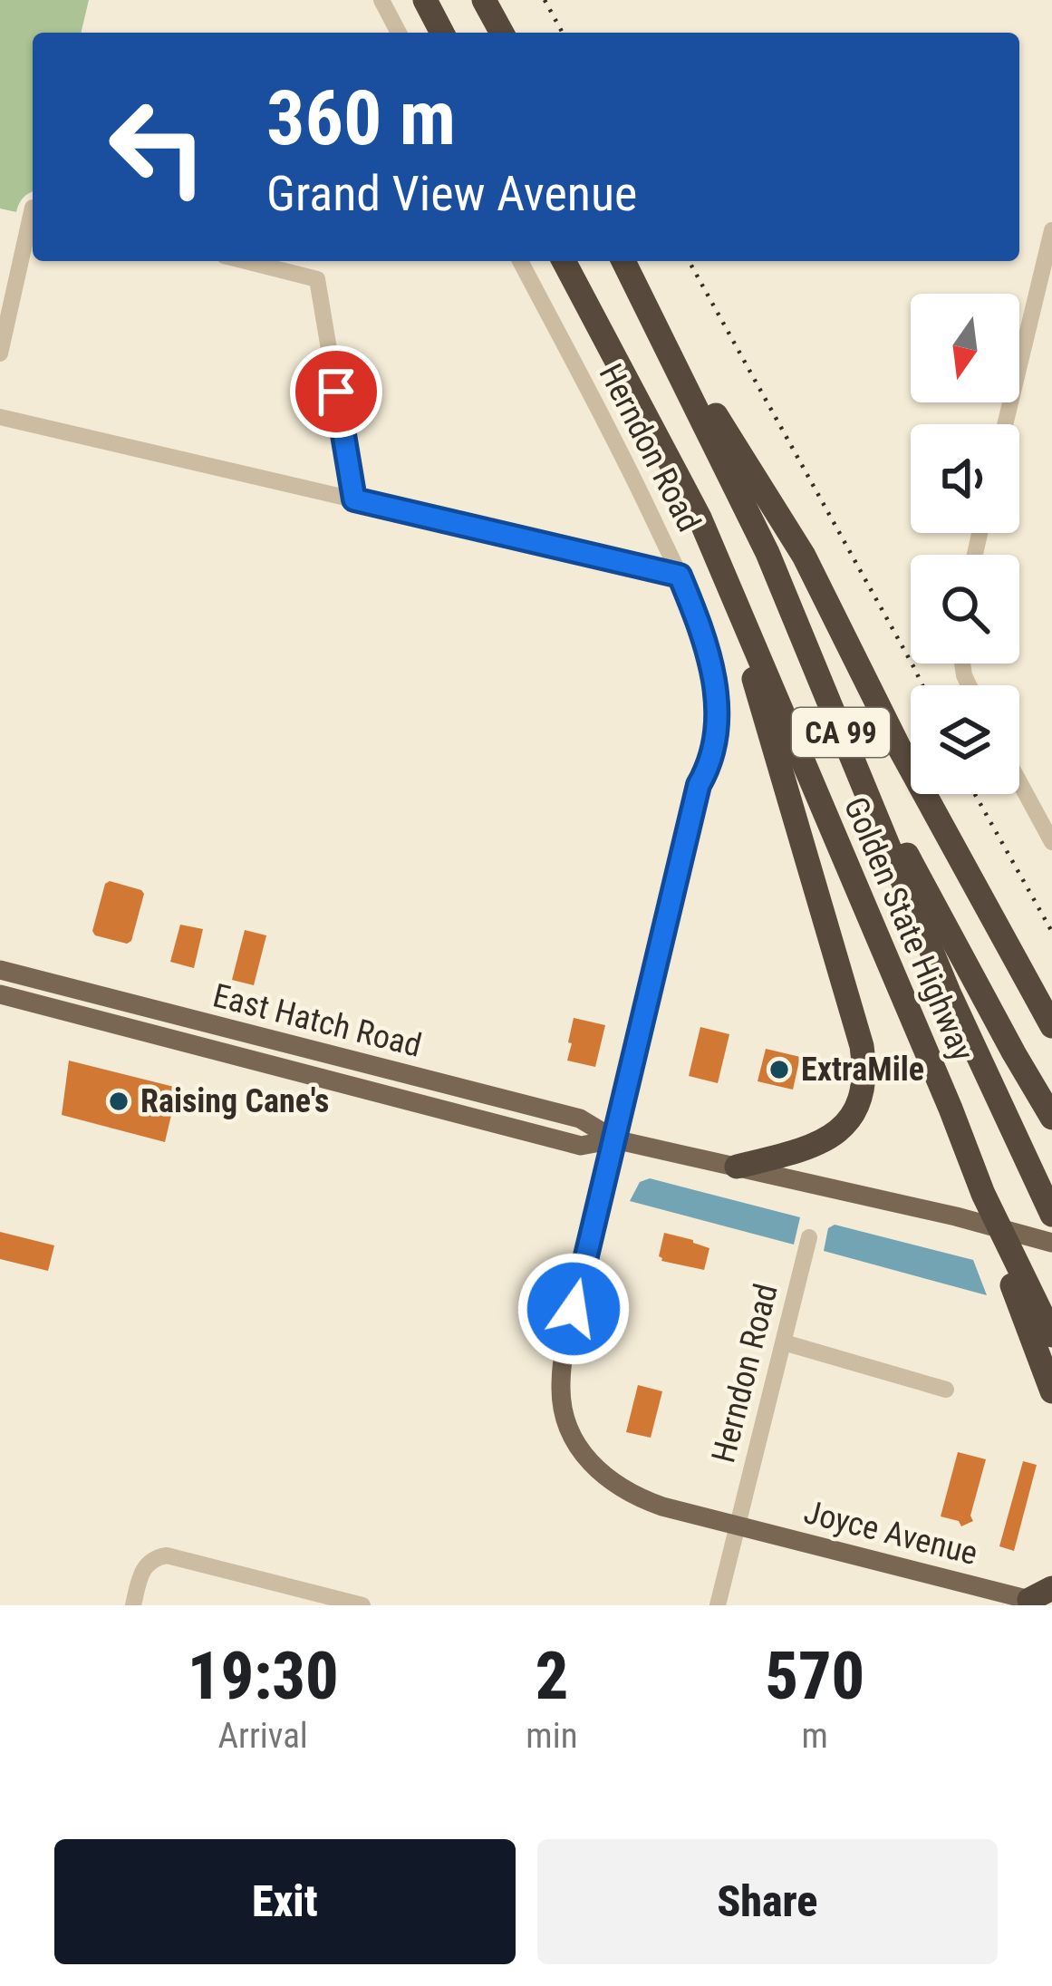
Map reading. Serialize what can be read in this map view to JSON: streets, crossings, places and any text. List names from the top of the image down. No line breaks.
{"streets":{"highway":["CA 99","Golden State Highway"],"main road":["Herndon Road","East Hatch Road","Joyce Avenue"]},"crossings":[["Herndon Road","East Hatch Road"],["Herndon Road","Joyce Avenue"]],"places":["ExtraMile","Raising Cane's"],"north":"bottom","page":{"turn":["360 m","Grand View Avenue"],"eta":["19:30","Arrival","2","min","570","m"],"buttons":["Exit","Share"]}}
